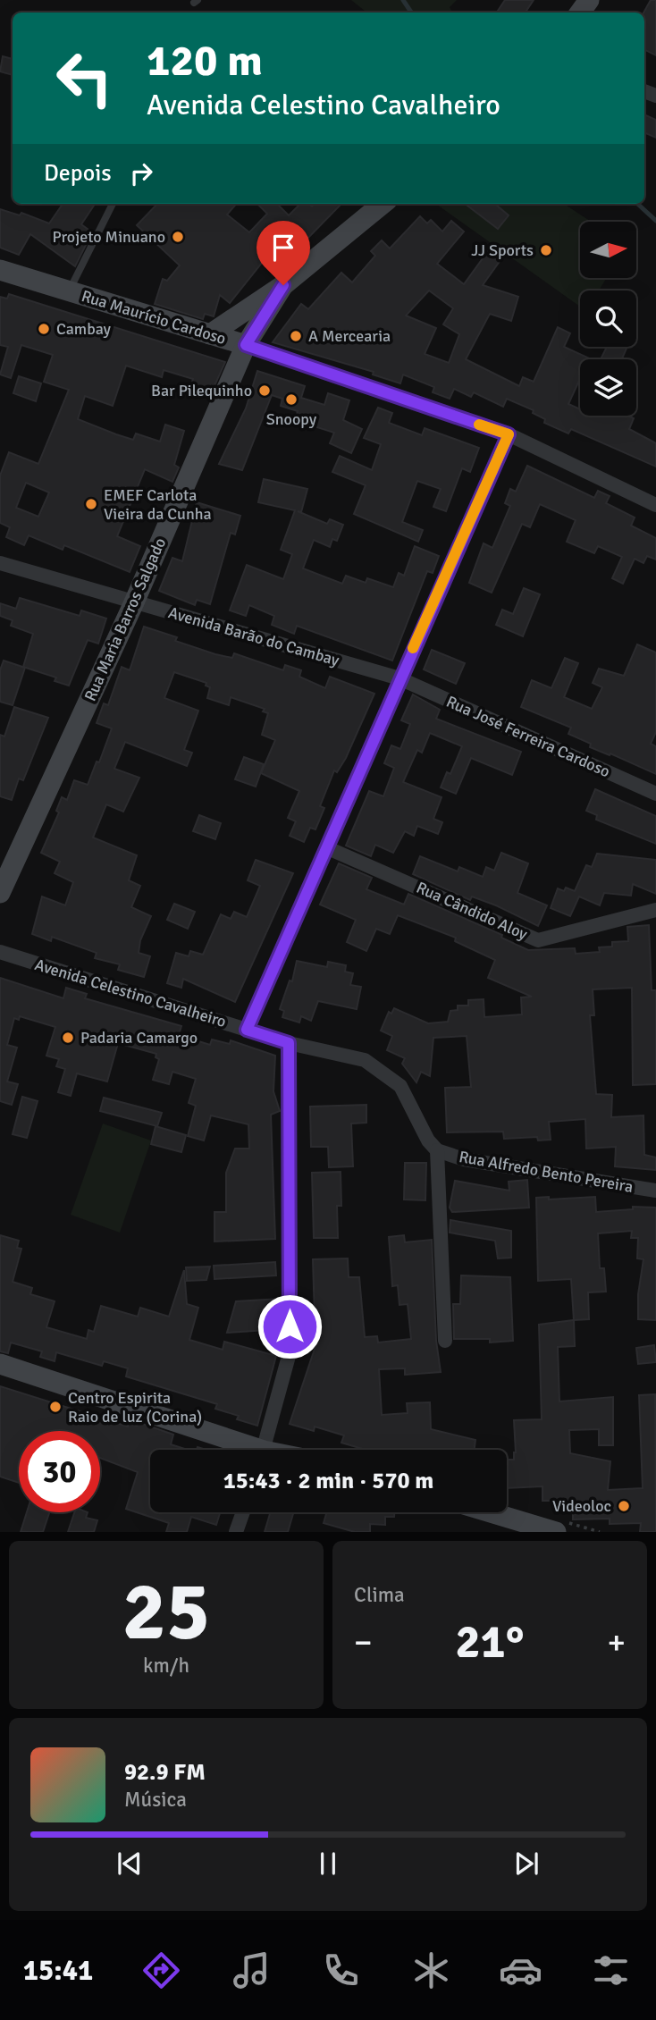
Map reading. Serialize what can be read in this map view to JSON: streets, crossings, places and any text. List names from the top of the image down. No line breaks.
{"streets":{"street":["Rua Maurício Cardoso","Rua Maria Barros Salgado","Avenida Barão do Cambay","Rua José Ferreira Cardoso","Rua Cândido Aloy","Avenida Celestino Cavalheiro","Rua Alfredo Bento Pereira"]},"crossings":[["Rua Maurício Cardoso","Rua Maria Barros Salgado"],["Rua Maria Barros Salgado","Avenida Barão do Cambay"],["Avenida Barão do Cambay","Rua José Ferreira Cardoso"],["Avenida Celestino Cavalheiro","Rua Alfredo Bento Pereira"]],"places":["Projeto Minuano","JJ Sports","Cambay","A Mercearia","Bar Pilequinho","Snoopy","EMEF Carlota Vieira da Cunha","Padaria Camargo","Centro Espirita Raio de luz (Corina)","Videoloc"],"north":"right","page":{"turn":["120 m","Avenida Celestino Cavalheiro"],"then":"Depois","limit":"30","trip":"15:43 · 2 min · 570 m","tile":[["25","km/h"],"Clima"],"heat":["−","21°","+"],"song":["92.9 FM","Música"],"tabs":"15:41"}}
